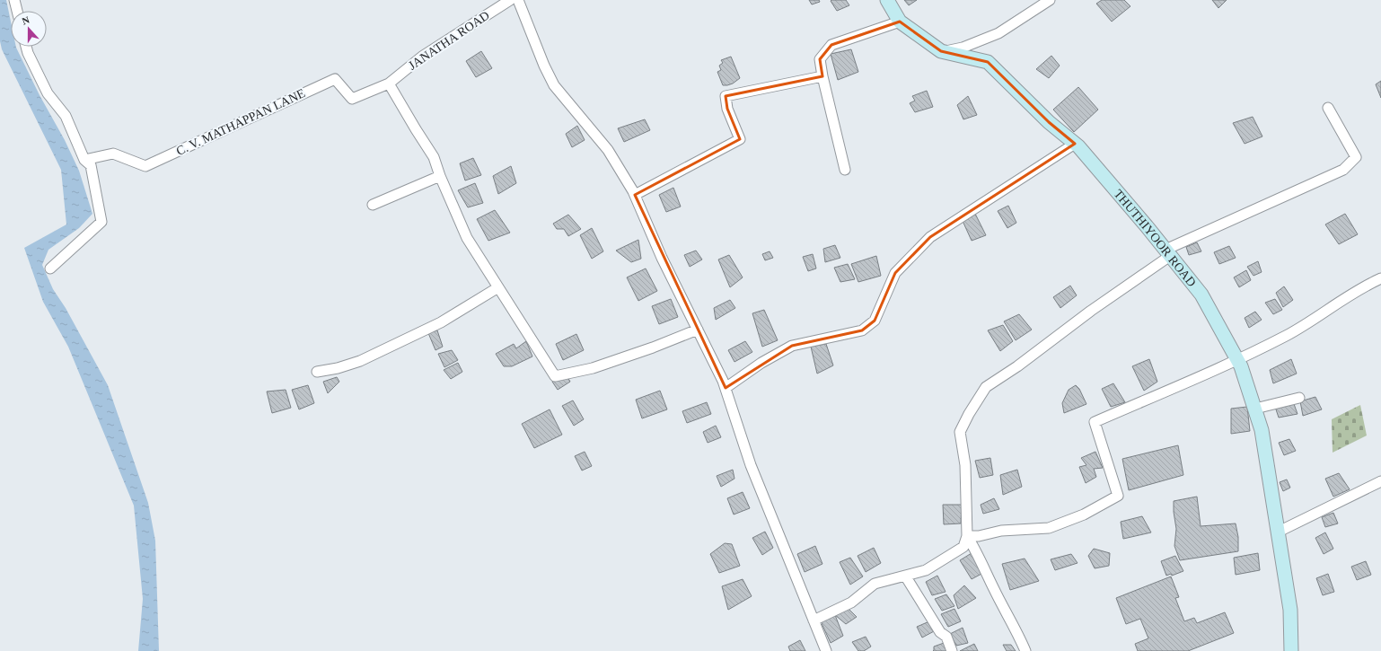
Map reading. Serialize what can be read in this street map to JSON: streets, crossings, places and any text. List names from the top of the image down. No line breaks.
{"streets":{"main road":["THUTHIYOOR ROAD"],"street":["JANATHA ROAD","C. V. MATHAPPAN LANE"]},"crossings":[["JANATHA ROAD","C. V. MATHAPPAN LANE"]],"north":"top"}
